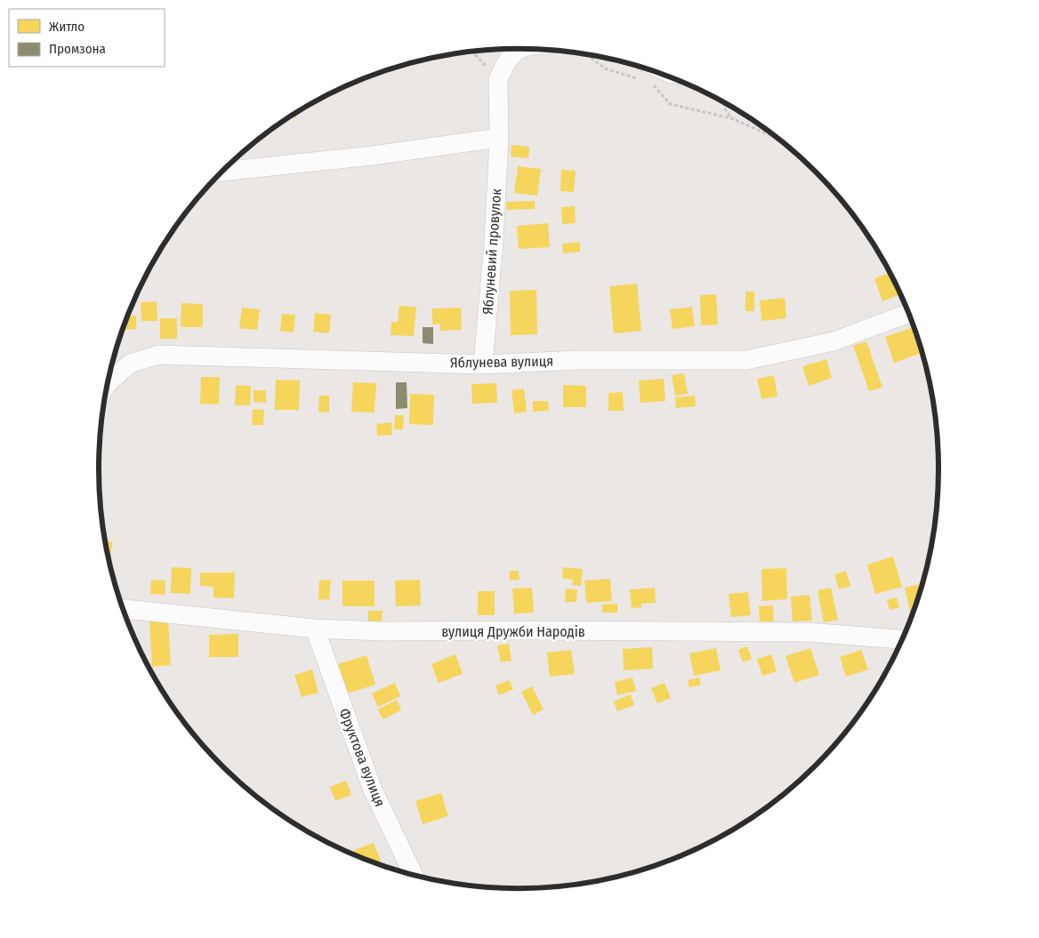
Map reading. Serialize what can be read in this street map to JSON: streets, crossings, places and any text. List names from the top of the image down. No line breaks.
{"streets":{"street":["Яблуневий провулок","Яблунева вулиця","вулиця Дружби Народів","Фруктова вулиця"]},"crossings":[["Яблуневий провулок","Яблунева вулиця"],["вулиця Дружби Народів","Фруктова вулиця"]],"legend":["Житло","Промзона"]}
